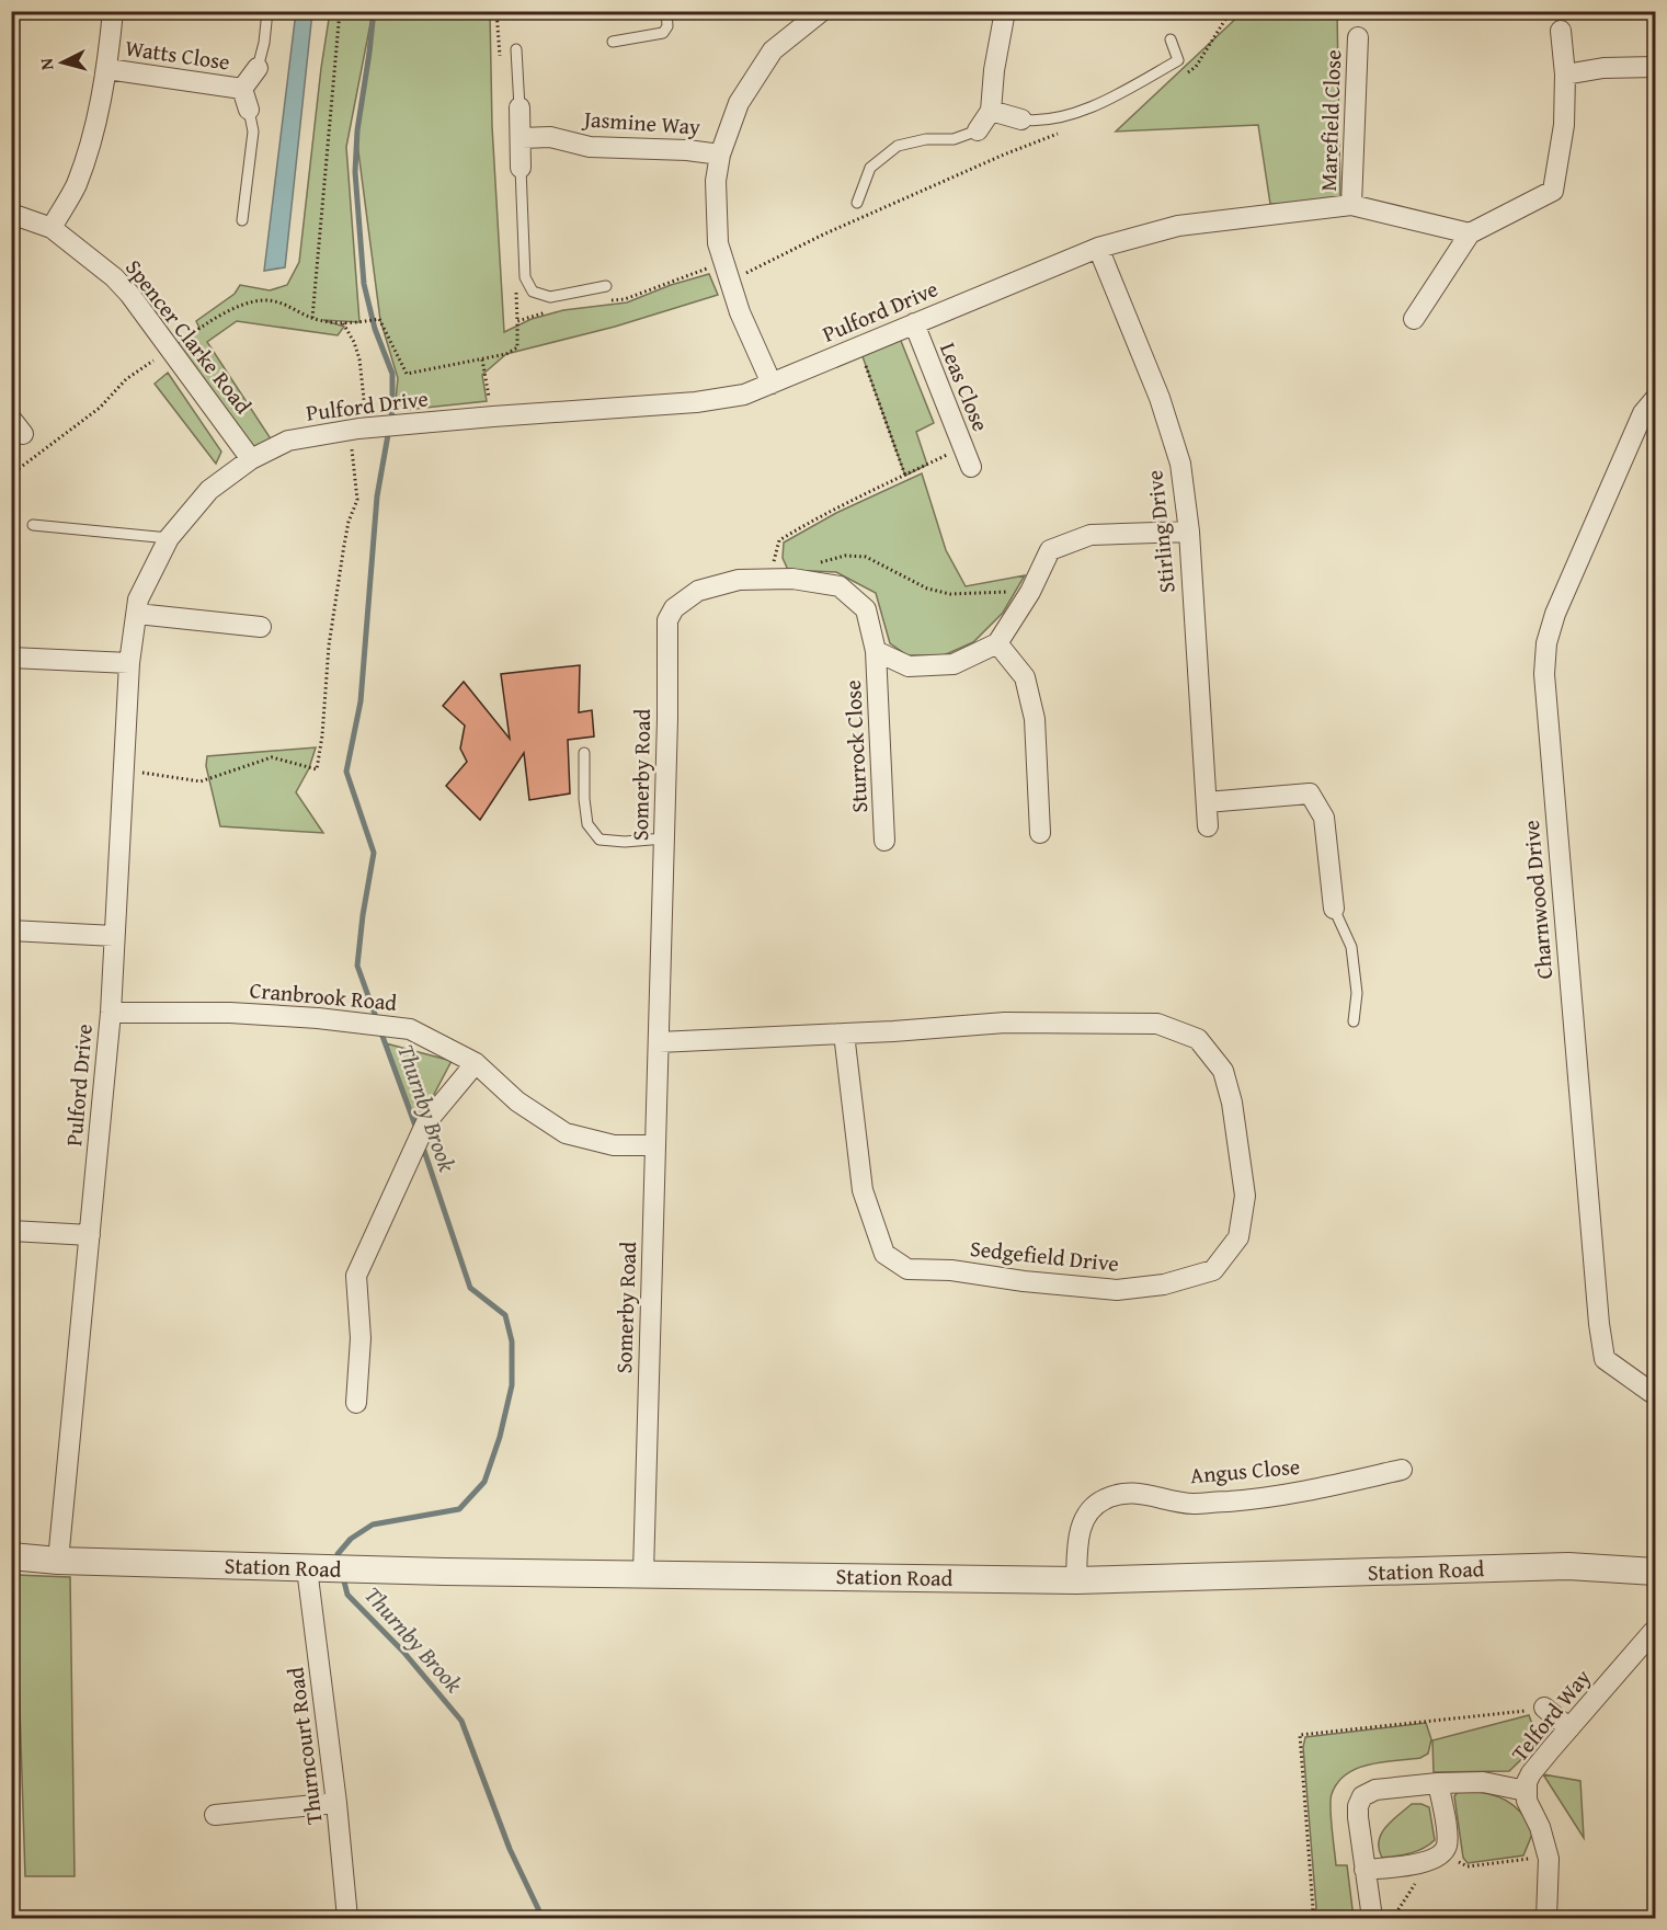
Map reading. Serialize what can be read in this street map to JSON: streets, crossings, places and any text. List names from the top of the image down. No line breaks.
{"streets":{"street":["Watts Close","Marefield Close","Jasmine Way","Pulford Drive","Spencer Clarke Road","Leas Close","Stirling Drive","Sturrock Close","Somerby Road","Charnwood Drive","Cranbrook Road","Sedgefield Drive","Angus Close","Station Road","Telford Way","Thurncourt Road"]},"crossings":[["Marefield Close","Pulford Drive"],["Pulford Drive","Spencer Clarke Road"],["Pulford Drive","Leas Close"],["Pulford Drive","Stirling Drive"],["Pulford Drive","Cranbrook Road"],["Pulford Drive","Station Road"],["Sturrock Close","Somerby Road"],["Somerby Road","Cranbrook Road"],["Somerby Road","Sedgefield Drive"],["Somerby Road","Station Road"],["Angus Close","Station Road"],["Station Road","Thurncourt Road"]],"water":["Thurnby Brook"],"north":"left"}
